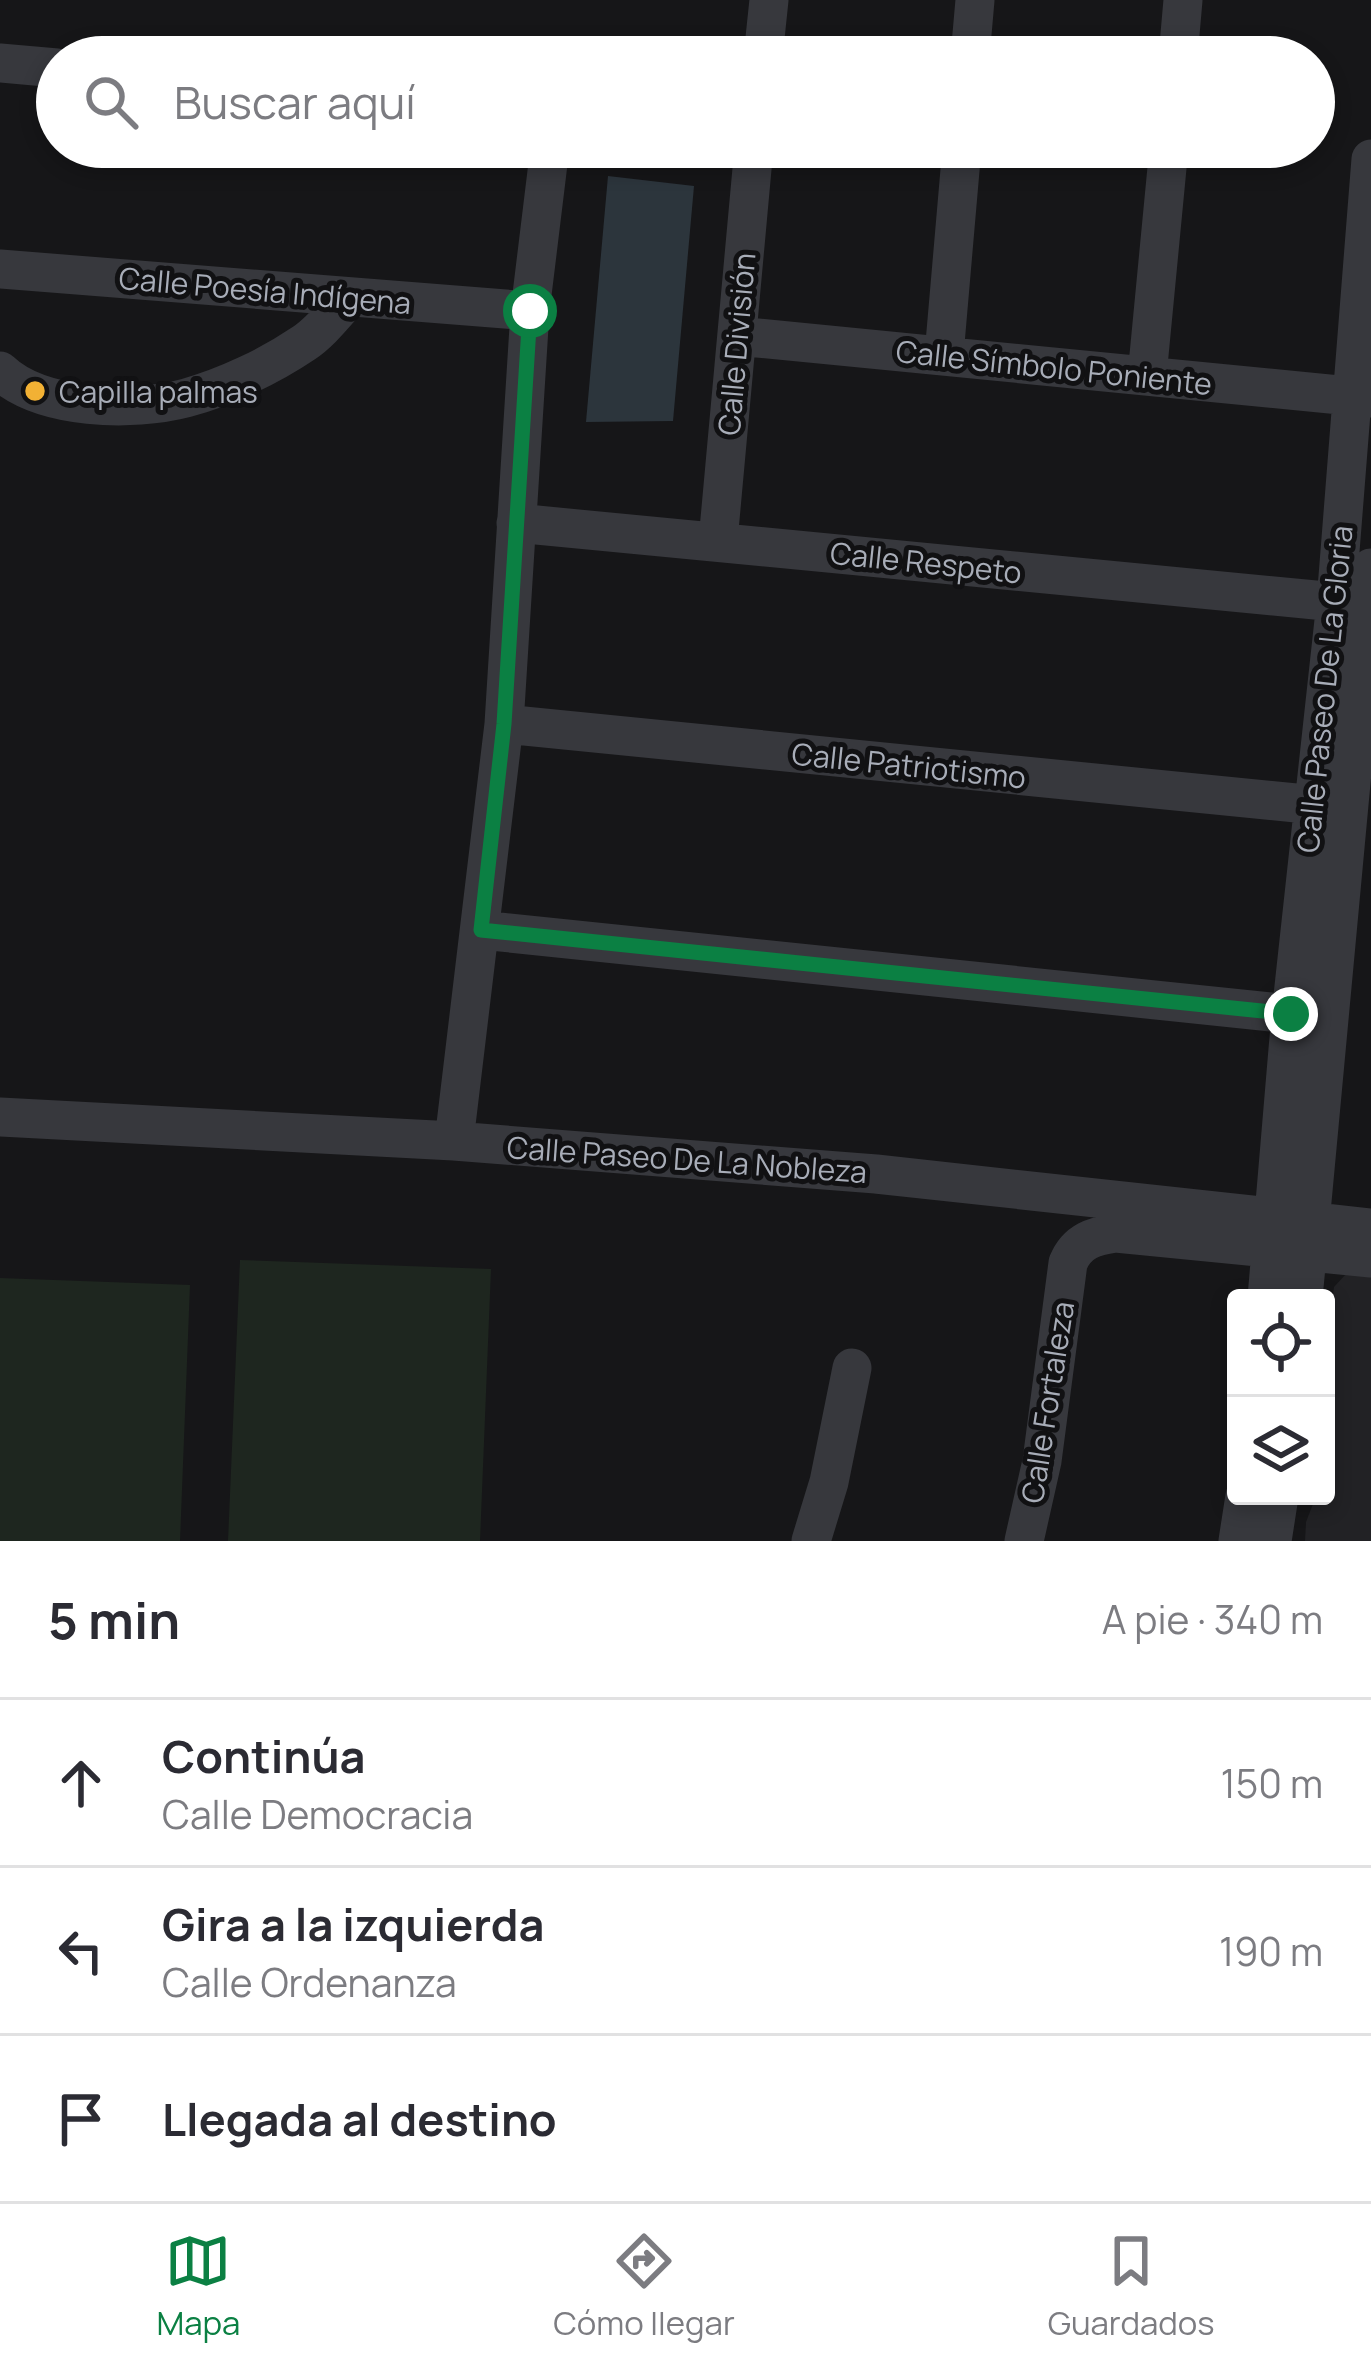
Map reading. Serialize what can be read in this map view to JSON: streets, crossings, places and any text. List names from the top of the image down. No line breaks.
{"streets":{"street":["Calle Poesía Indígena","Calle División","Calle Símbolo Poniente","Calle Respeto","Calle Paseo De La Gloria","Calle Patriotismo","Calle Paseo De La Nobleza","Calle Fortaleza"]},"crossings":[["Calle División","Calle Símbolo Poniente"],["Calle División","Calle Respeto"],["Calle Símbolo Poniente","Calle Paseo De La Gloria"],["Calle Respeto","Calle Paseo De La Gloria"],["Calle Paseo De La Gloria","Calle Patriotismo"],["Calle Paseo De La Gloria","Calle Paseo De La Nobleza"],["Calle Paseo De La Gloria","Calle Fortaleza"],["Calle Paseo De La Nobleza","Calle Fortaleza"]],"places":["Capilla palmas"],"page":{"search":"Buscar aquí","heading":["5 min","A pie · 340 m"],"list":[["Continúa","Calle Democracia","150 m"],["Gira a la izquierda","Calle Ordenanza","190 m"],"Llegada al destino"],"nav":["Mapa","Cómo llegar","Guardados"]}}
